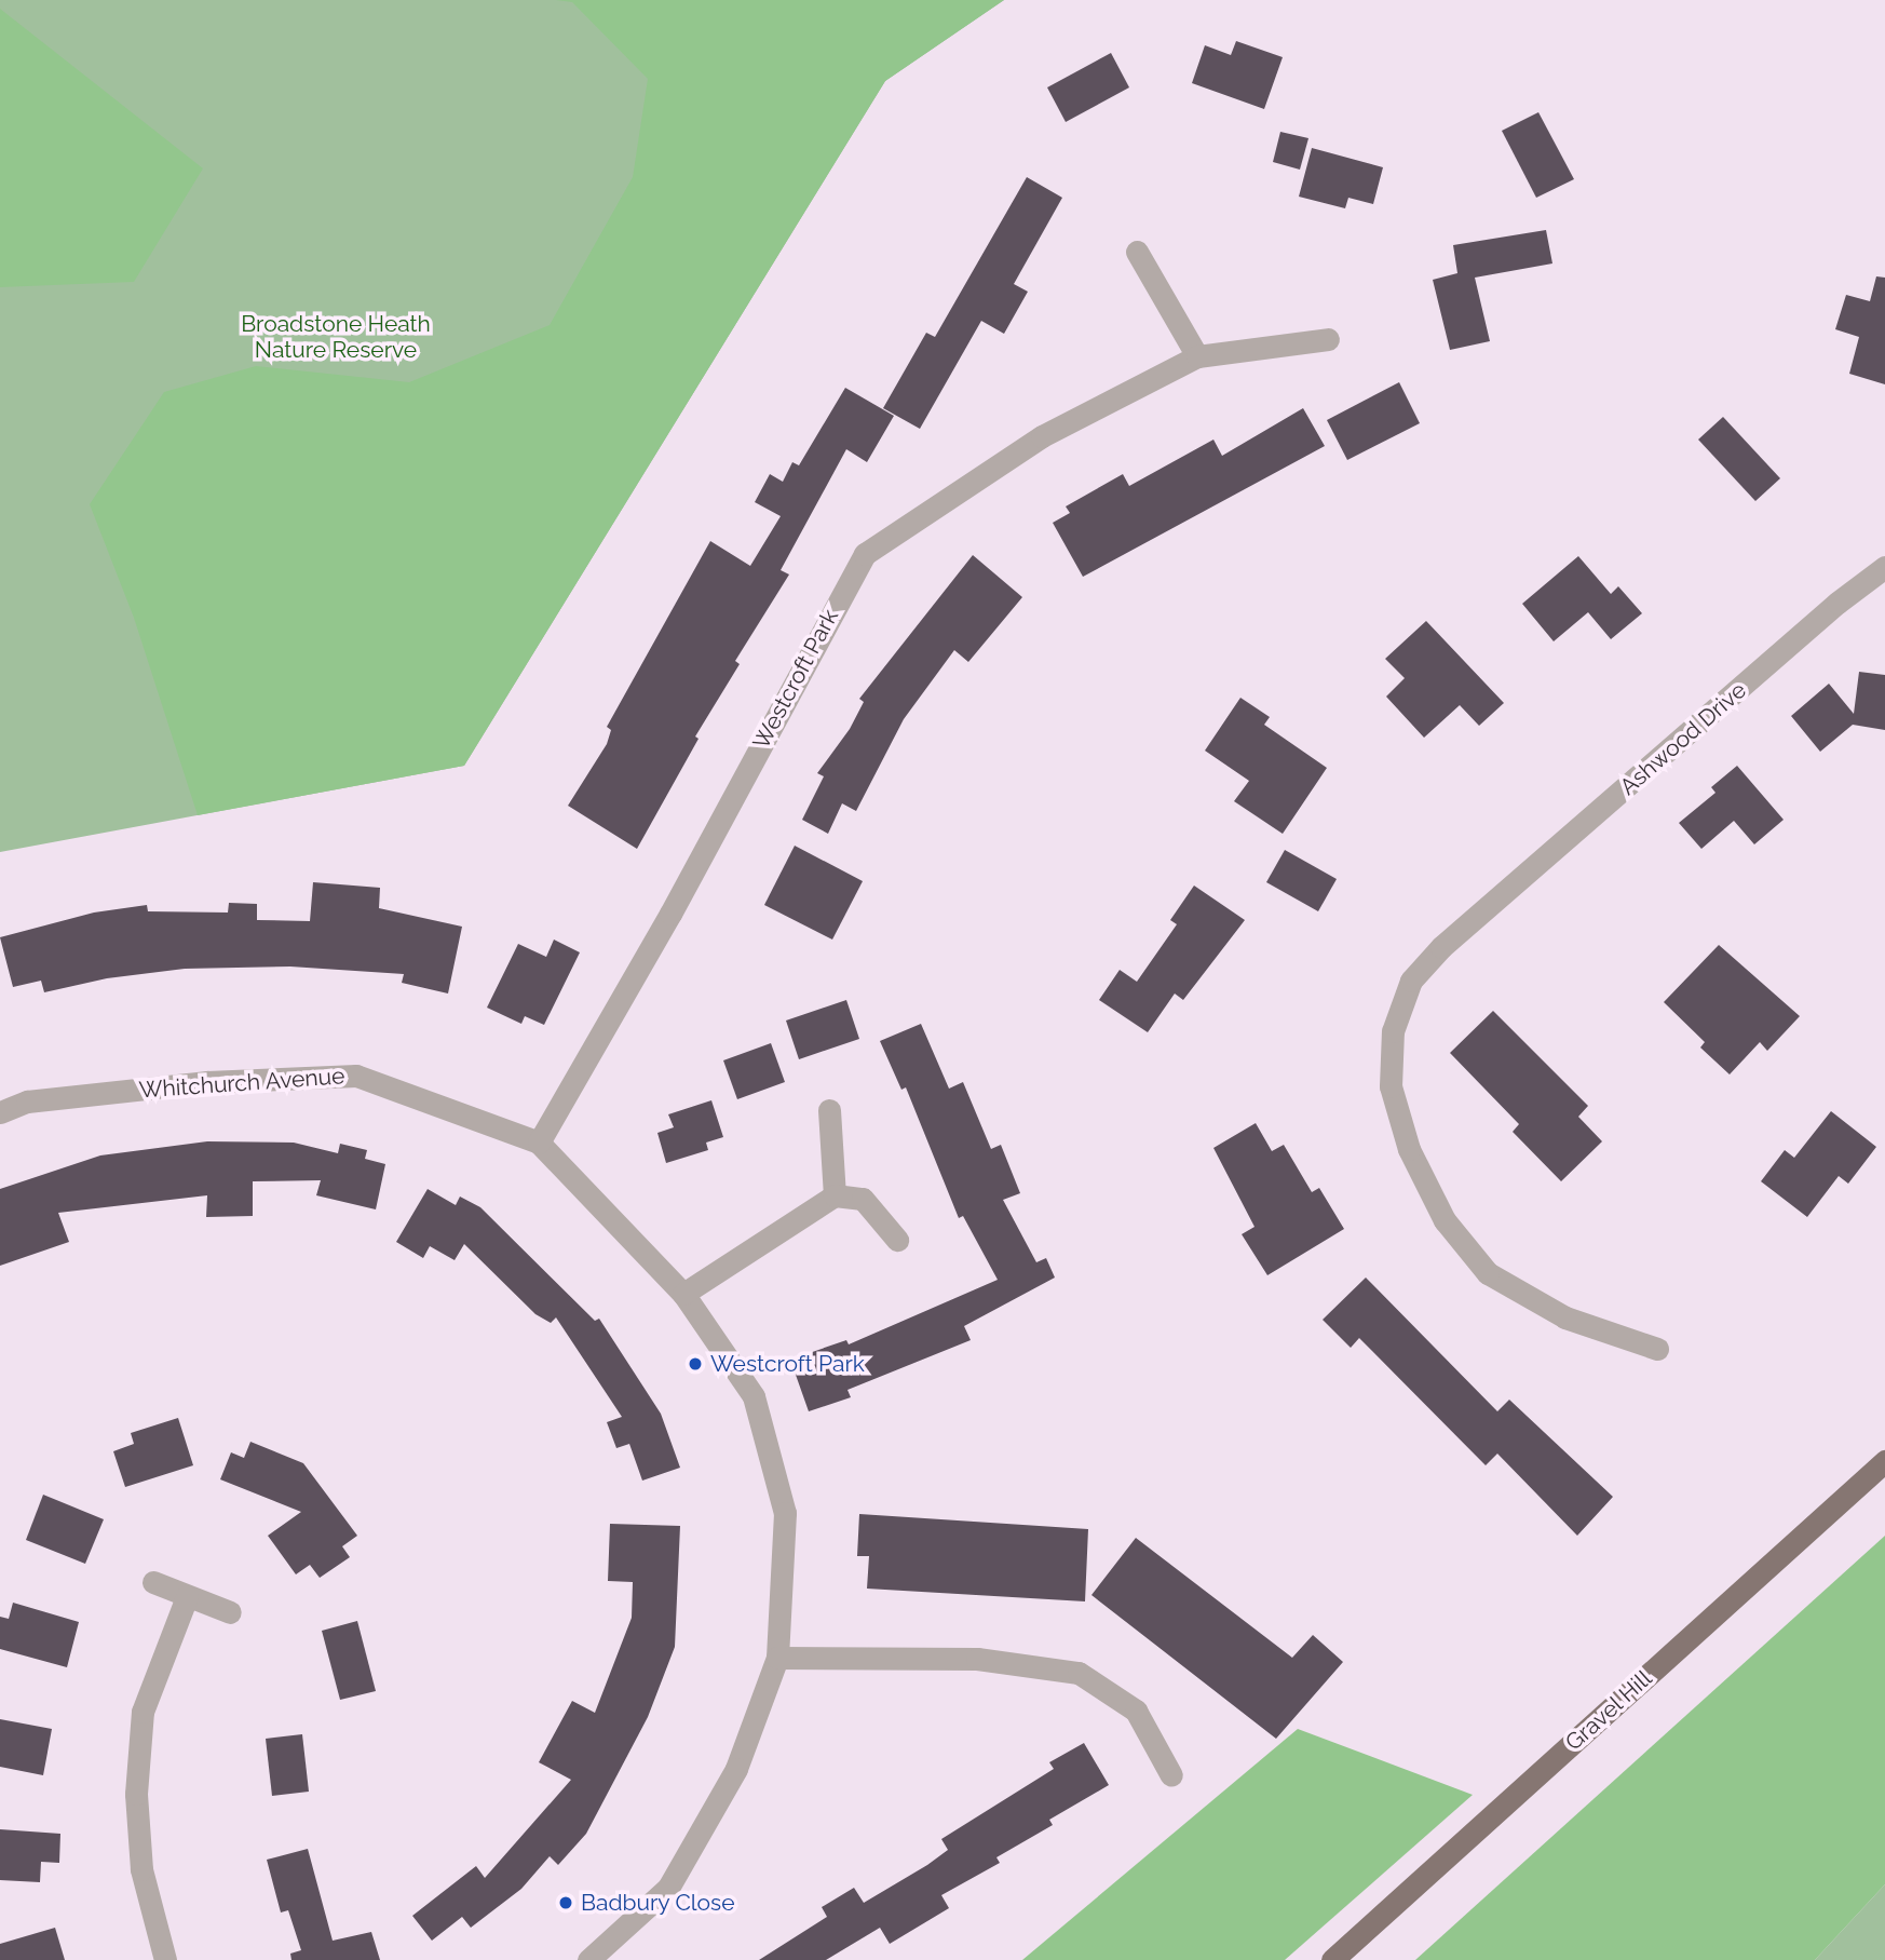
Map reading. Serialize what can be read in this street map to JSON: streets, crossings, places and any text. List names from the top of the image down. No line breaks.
{"streets":{"main road":["Gravel Hill"],"street":["Westcroft Park","Ashwood Drive","Whitchurch Avenue"]},"crossings":[["Westcroft Park","Whitchurch Avenue"]],"parks":["Broadstone Heath Nature Reserve"],"places":["Westcroft Park","Badbury Close"]}
